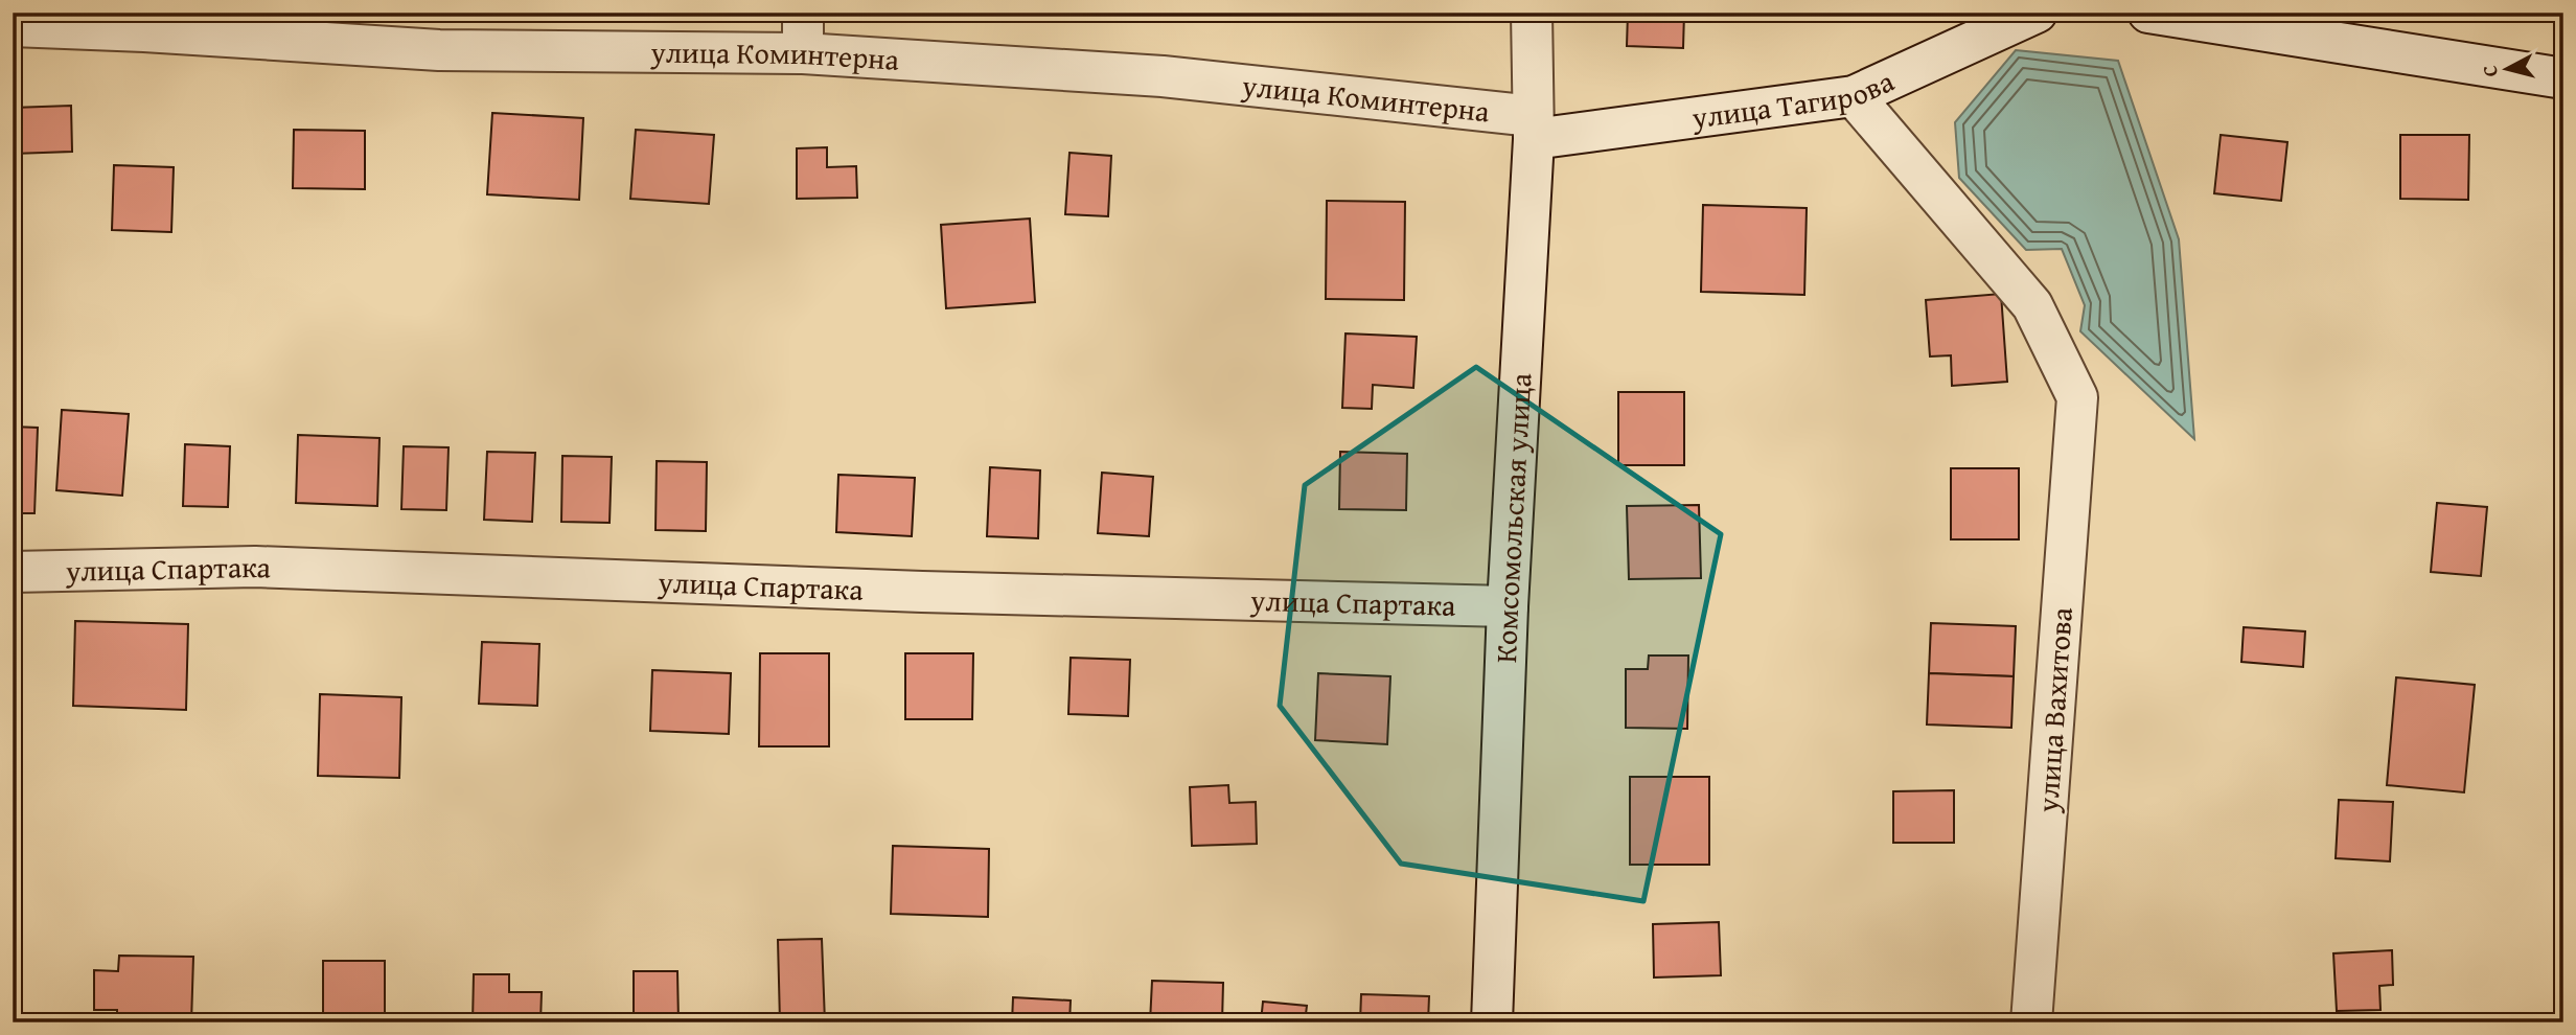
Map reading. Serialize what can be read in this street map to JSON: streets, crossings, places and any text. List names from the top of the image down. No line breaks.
{"streets":{"street":["улица Коминтерна","улица Тагирова","Комсомольская улица","улица Спартака","улица Вахитова"]},"crossings":[["улица Коминтерна","улица Тагирова"],["улица Коминтерна","Комсомольская улица"],["улица Тагирова","Комсомольская улица"],["улица Тагирова","улица Вахитова"],["Комсомольская улица","улица Спартака"]],"north":"left"}
